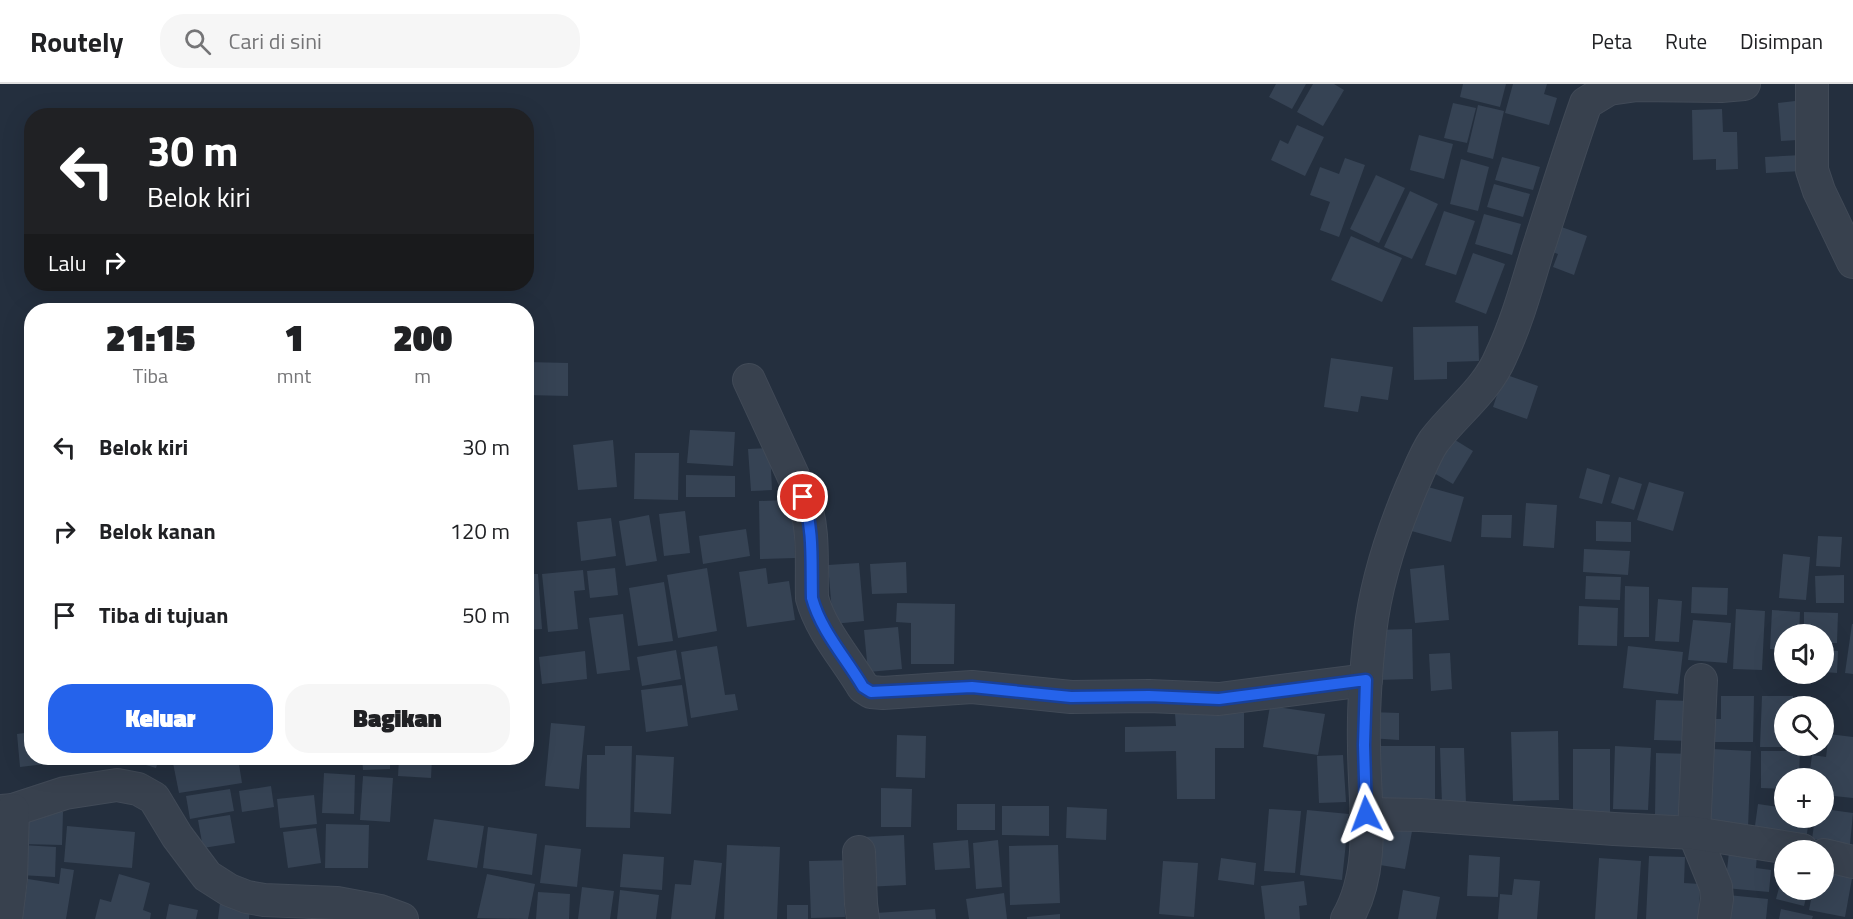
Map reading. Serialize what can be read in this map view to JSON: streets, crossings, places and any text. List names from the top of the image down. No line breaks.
{"page":{"header":"Routely","search":"Cari di sini","nav":["Peta","Rute","Disimpan"],"turn":["30 m","Belok kiri"],"then":"Lalu","eta":["21:15","Tiba","1","mnt","200","m"],"list":[{"name":"Belok kiri","value":"30 m"},{"name":"Belok kanan","value":"120 m"},{"name":"Tiba di tujuan","value":"50 m"}],"map_buttons":["+","−"],"buttons":["Keluar","Bagikan"]}}
